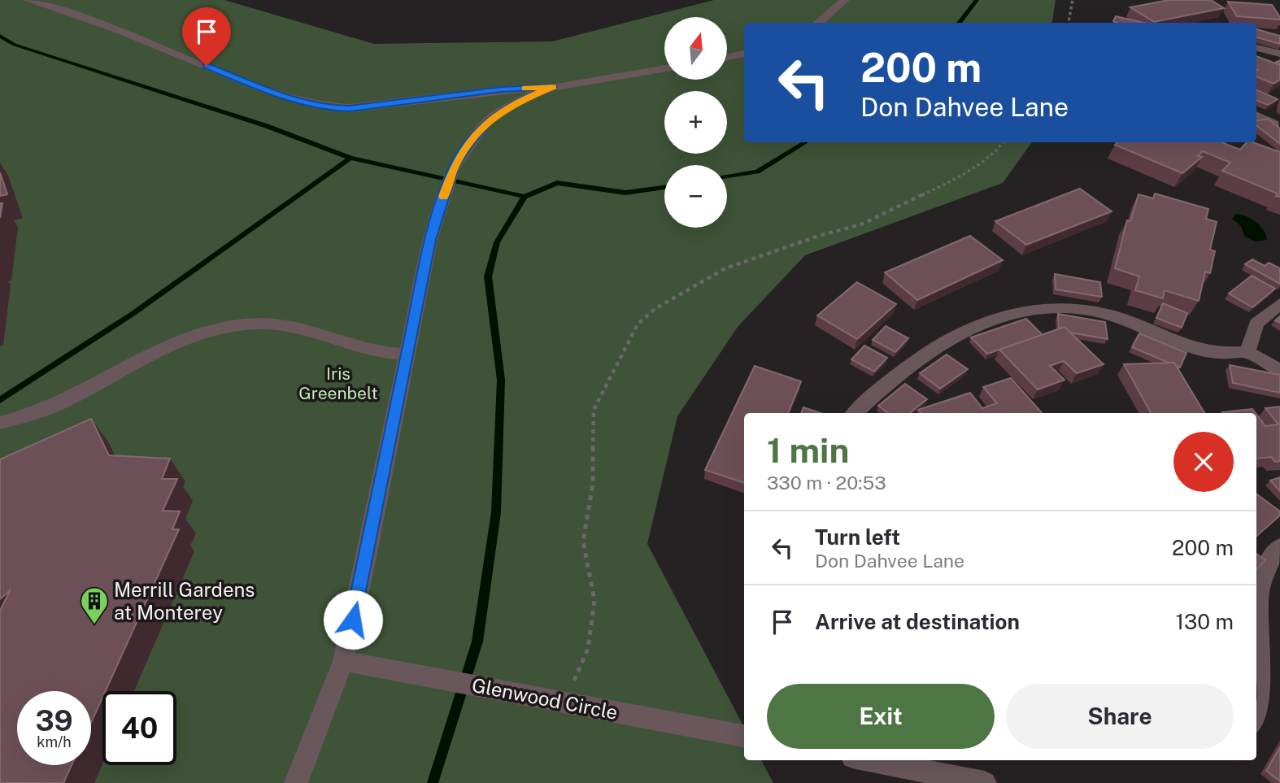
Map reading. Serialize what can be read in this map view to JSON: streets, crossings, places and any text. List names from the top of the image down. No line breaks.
{"streets":{"street":["Glenwood Circle"]},"parks":["Iris Greenbelt"],"places":{"building":["Merrill Gardens at Monterey"]},"north":"top","page":{"map_buttons":["+","−"],"turn":["200 m","Don Dahvee Lane"],"heading":["1 min","330 m · 20:53"],"list":[{"name":"Turn left","note":"Don Dahvee Lane","value":"200 m"},{"name":"Arrive at destination","value":"130 m"}],"buttons":["Exit","Share"],"speed":"39 km/h","limit":"40"}}
